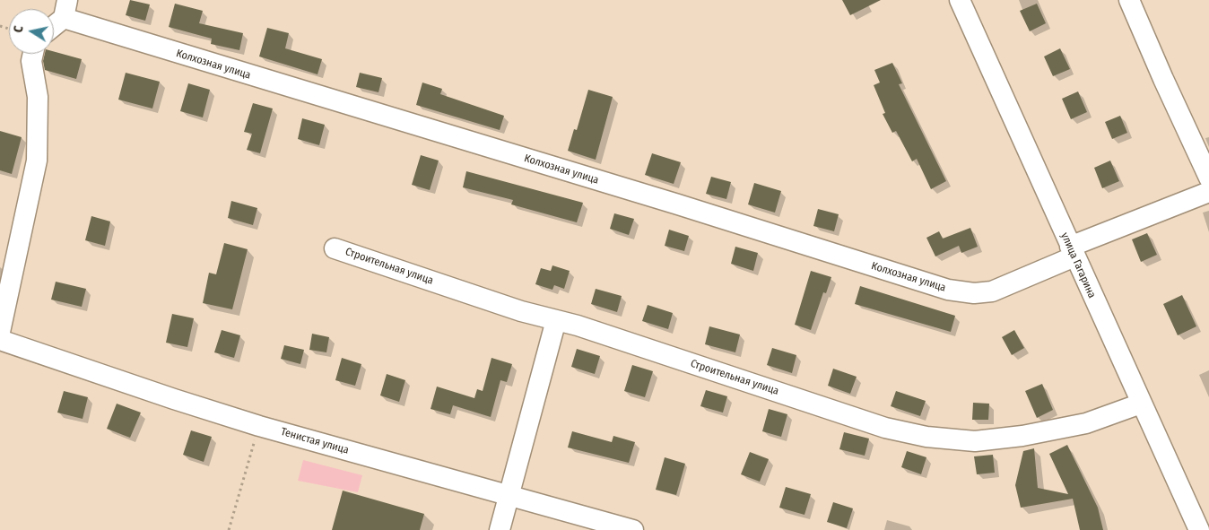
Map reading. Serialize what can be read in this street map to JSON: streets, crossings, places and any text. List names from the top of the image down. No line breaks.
{"streets":{"street":["Колхозная улица","улица Гагарина","Строительная улица","Тенистая улица"]},"crossings":[["Колхозная улица","улица Гагарина"],["улица Гагарина","Строительная улица"]],"north":"left"}
